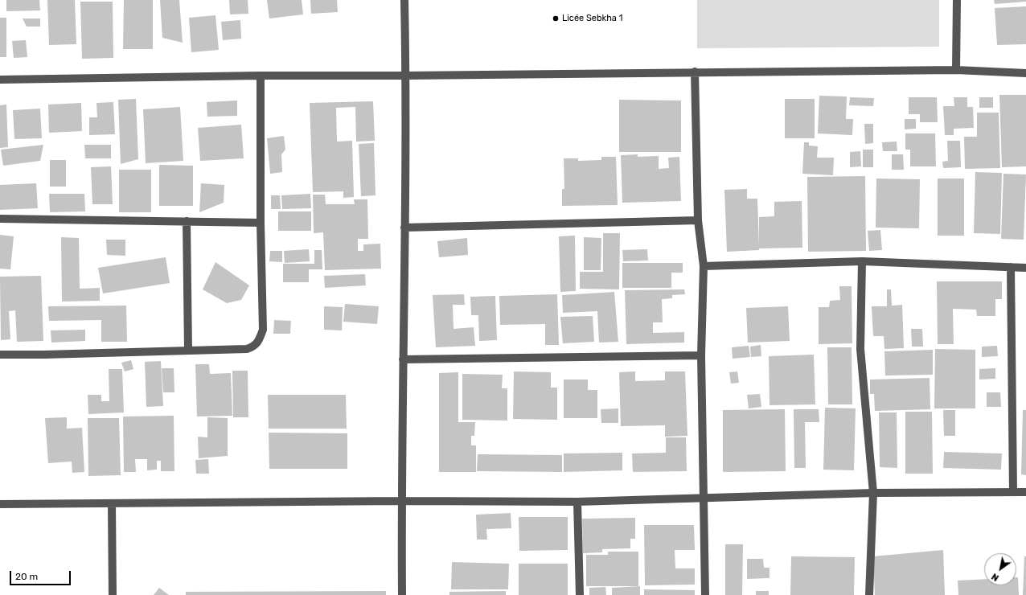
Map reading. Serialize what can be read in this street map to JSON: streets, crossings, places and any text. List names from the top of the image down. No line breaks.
{"places":["Licée Sebkha 1"],"scale_bar":"20 m","north":"bottom left"}
